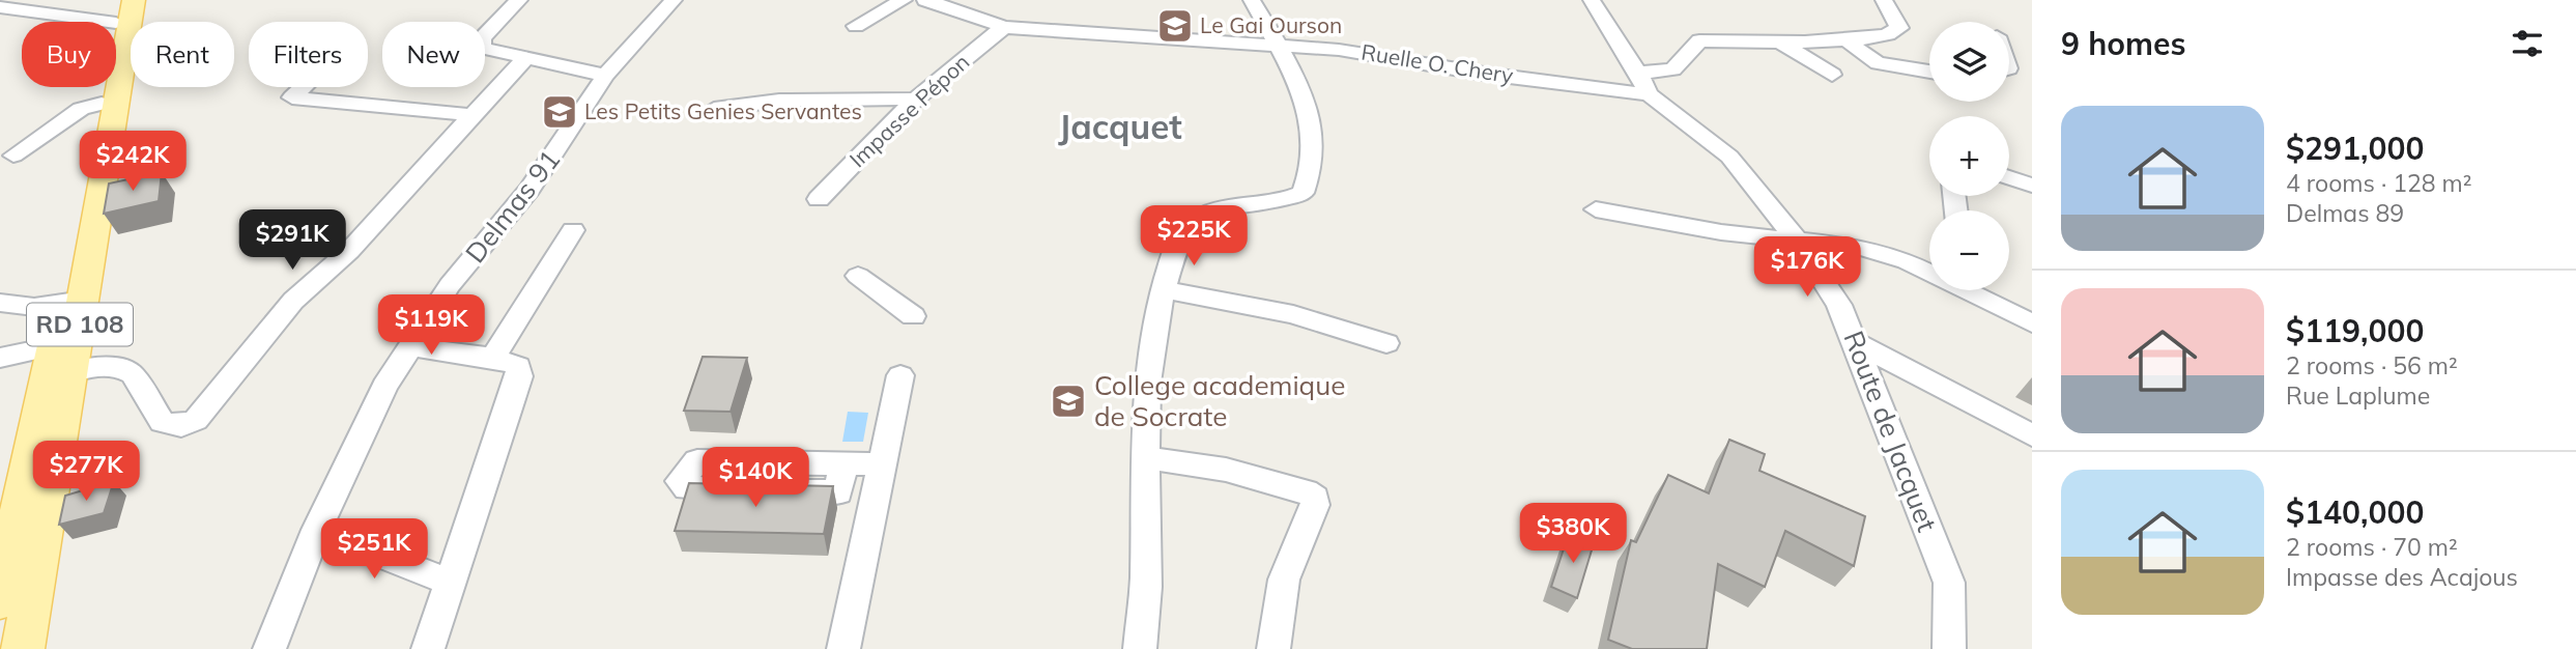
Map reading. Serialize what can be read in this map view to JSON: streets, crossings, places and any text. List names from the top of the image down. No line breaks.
{"streets":{"main road":["RD 108"],"street":["Ruelle O. Chery","Impasse Pépon","Delmas 91","Route de Jacquet"]},"crossings":[["Ruelle O. Chery","Impasse Pépon"],["Ruelle O. Chery","Route de Jacquet"]],"districts":["Jacquet"],"places":{"school or university":["Le Gai Ourson","Les Petits Genies Servantes","College academique de Socrate"]},"page":{"heading":"9 homes","map_buttons":["+","−"],"chip":["Buy","Rent","Filters","New"],"list":[{"name":"$291,000","note":"4 rooms · 128 m² · Delmas 89"},{"name":"$119,000","note":"2 rooms · 56 m² · Rue Laplume"},{"name":"$140,000","note":"2 rooms · 70 m² · Impasse des Acajous"}],"price":["$242K","$225K","$291K","$176K","$119K","$277K","$140K","$380K","$251K"]}}
